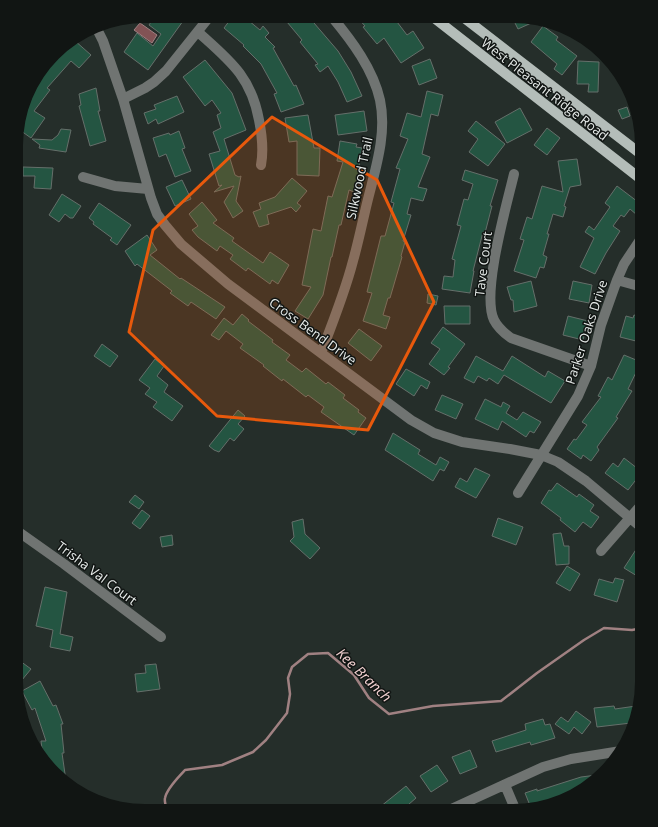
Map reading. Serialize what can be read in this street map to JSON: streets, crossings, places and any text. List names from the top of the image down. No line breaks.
{"streets":{"main road":["West Pleasant Ridge Road"],"street":["Silkwood Trail","Tave Court","Cross Bend Drive","Parker Oaks Drive","Trisha Val Court"]},"crossings":[["Silkwood Trail","Cross Bend Drive"],["Tave Court","Parker Oaks Drive"],["Cross Bend Drive","Parker Oaks Drive"]],"water":["Kee Branch"]}
